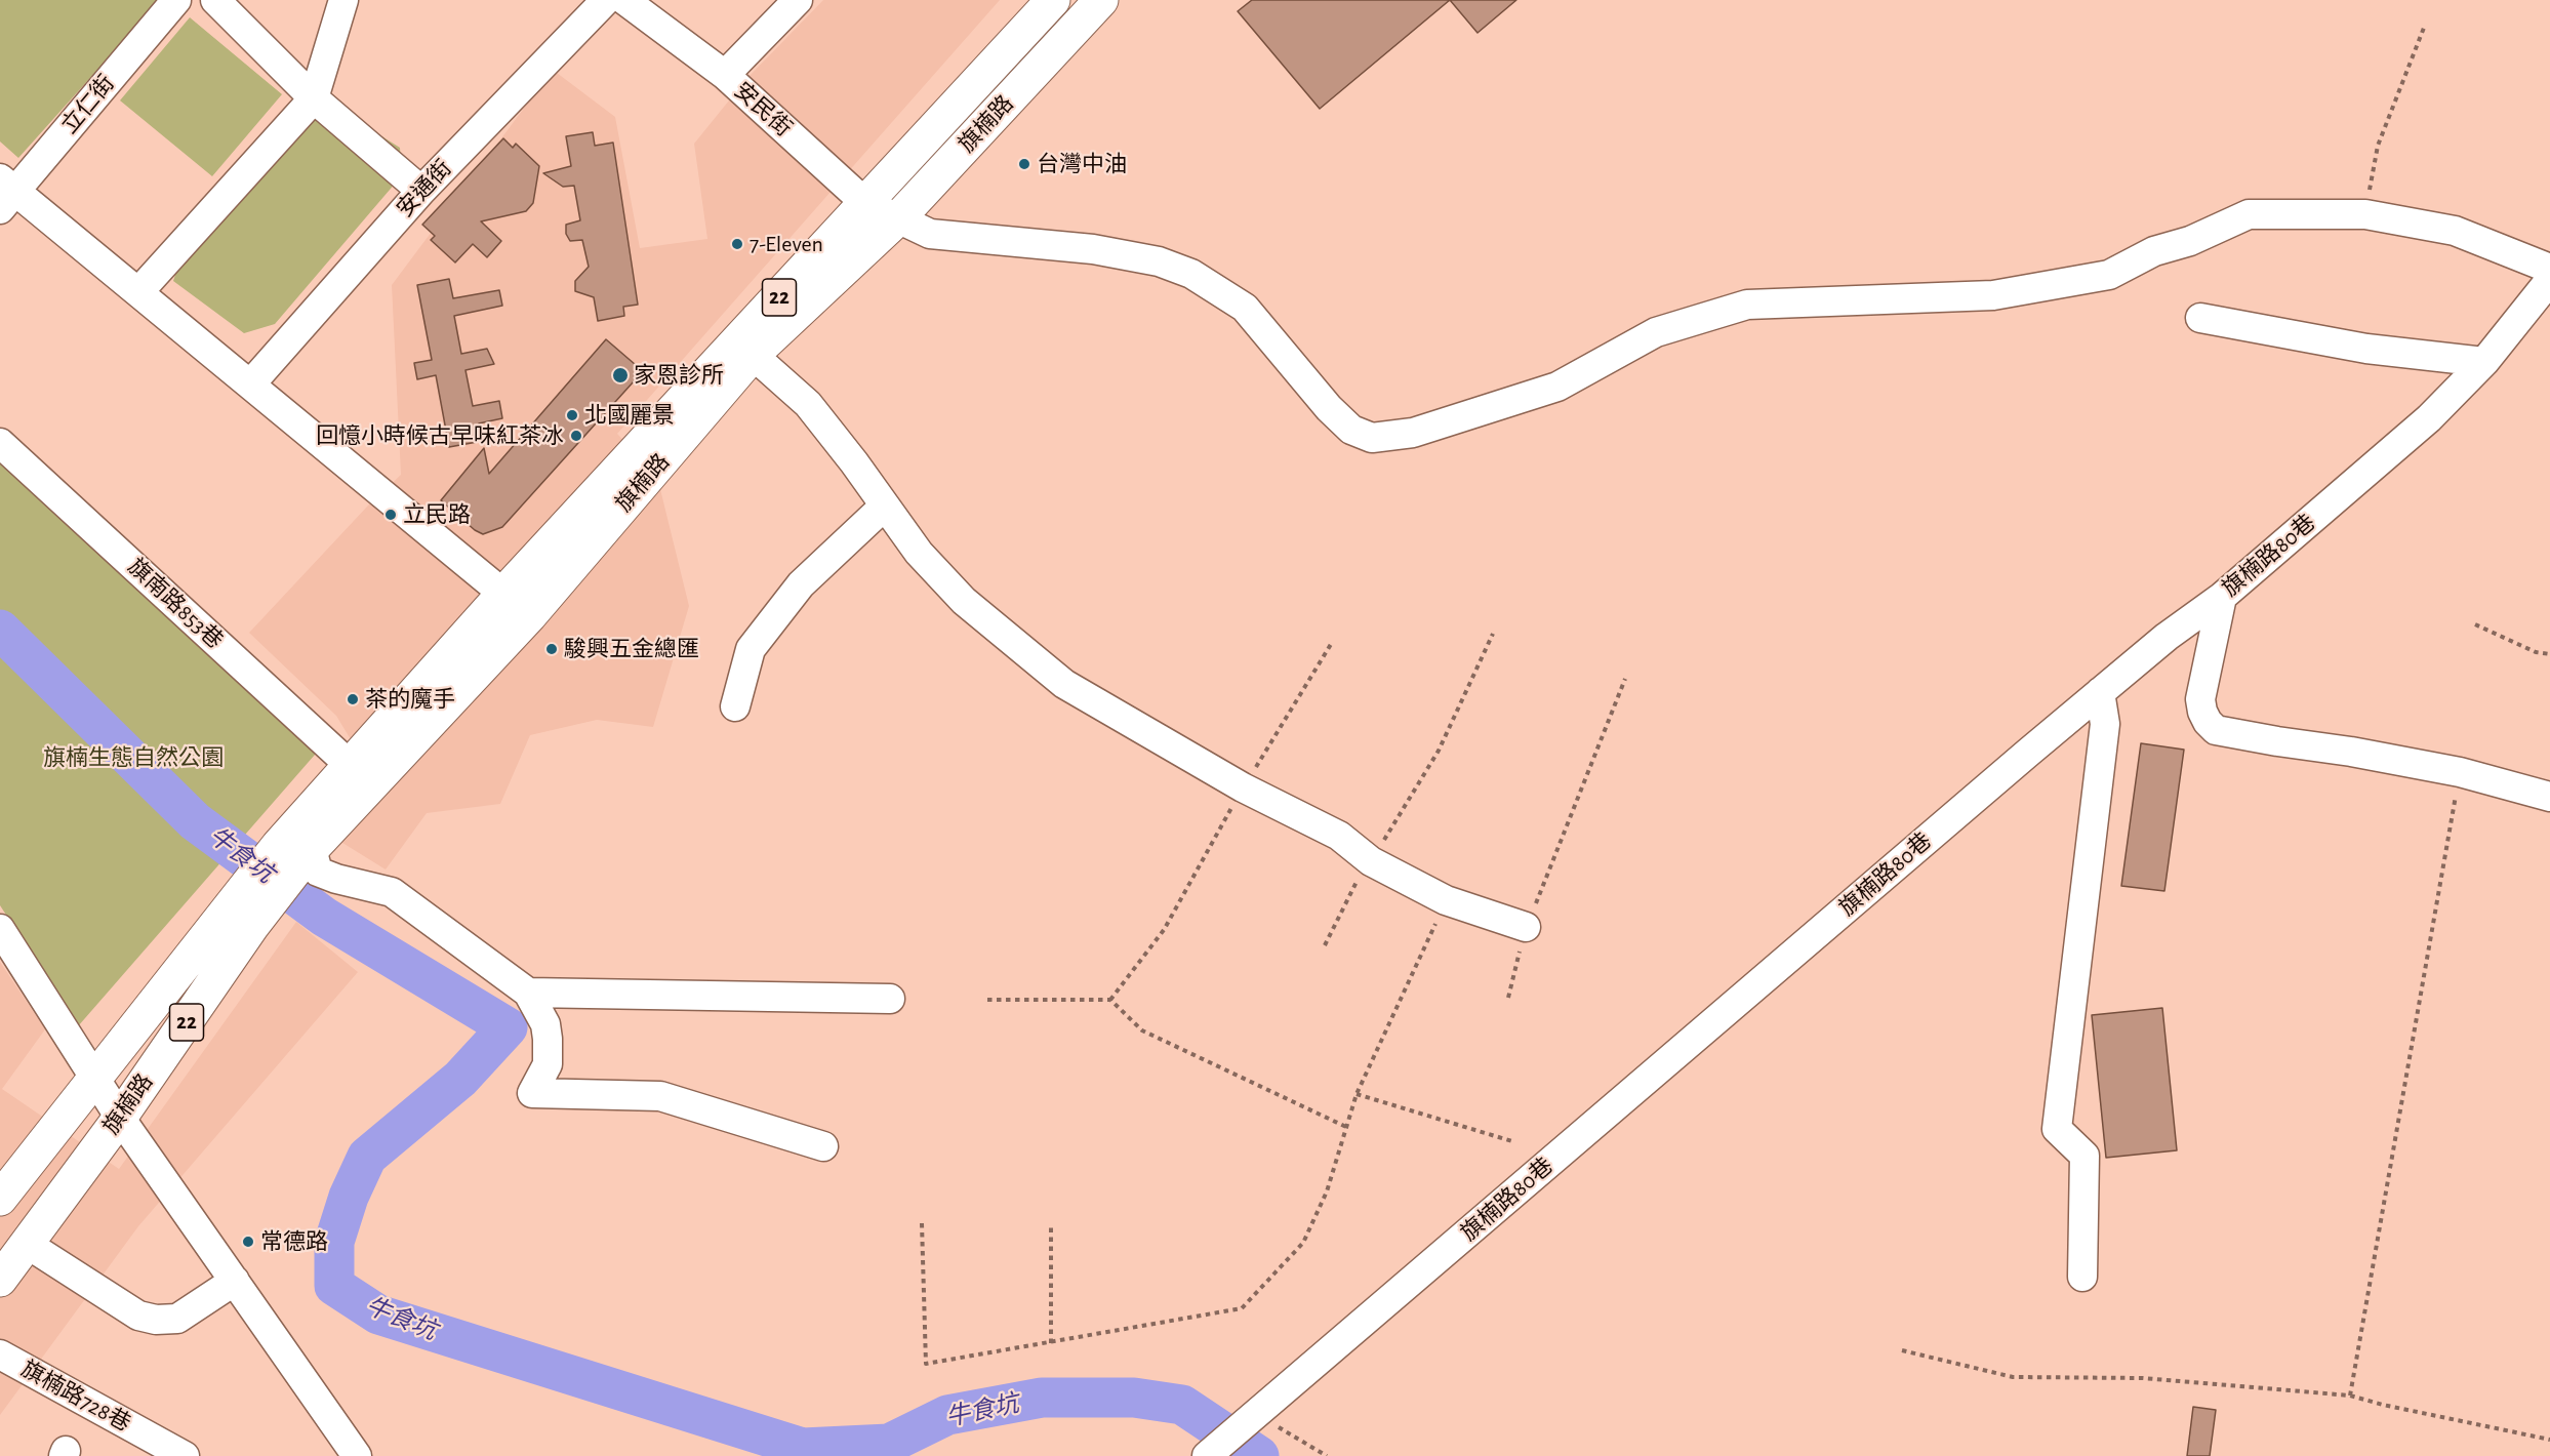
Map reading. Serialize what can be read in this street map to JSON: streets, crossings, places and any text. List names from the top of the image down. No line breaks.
{"streets":{"main road":["旗楠路","22"],"street":["立仁街","安民街","安通街","旗楠路80巷","旗南路853巷","旗楠路728巷"]},"crossings":[["安民街","旗楠路"],["旗楠路","22"],["旗楠路","旗南路853巷"]],"water":["牛食坑"],"parks":["旗楠生態自然公園"],"places":["台灣中油","7-Eleven","家恩診所","北國麗景","回憶小時候古早味紅茶冰","立民路","駿興五金總匯","茶的魔手","常德路"]}
